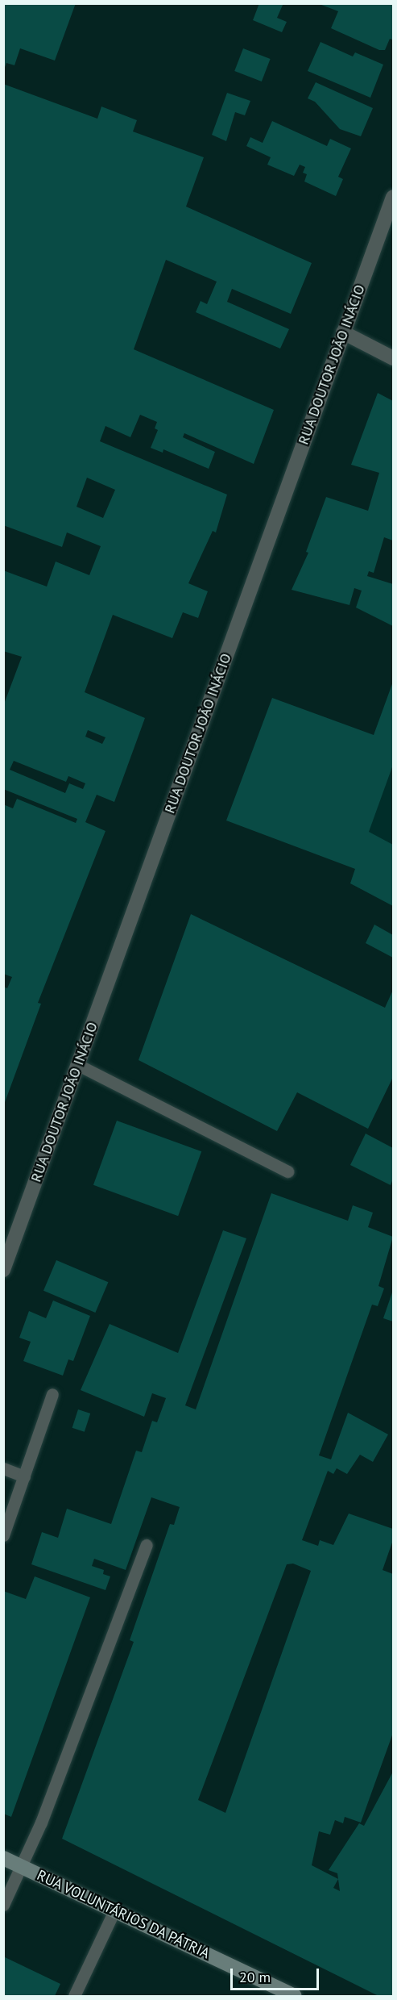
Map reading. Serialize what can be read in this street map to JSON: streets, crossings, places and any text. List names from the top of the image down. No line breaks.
{"streets":{"main road":["RUA VOLUNTÁRIOS DA PÁTRIA"],"street":["RUA DOUTOR JOÃO INÁCIO"]},"scale_bar":"20 m"}
